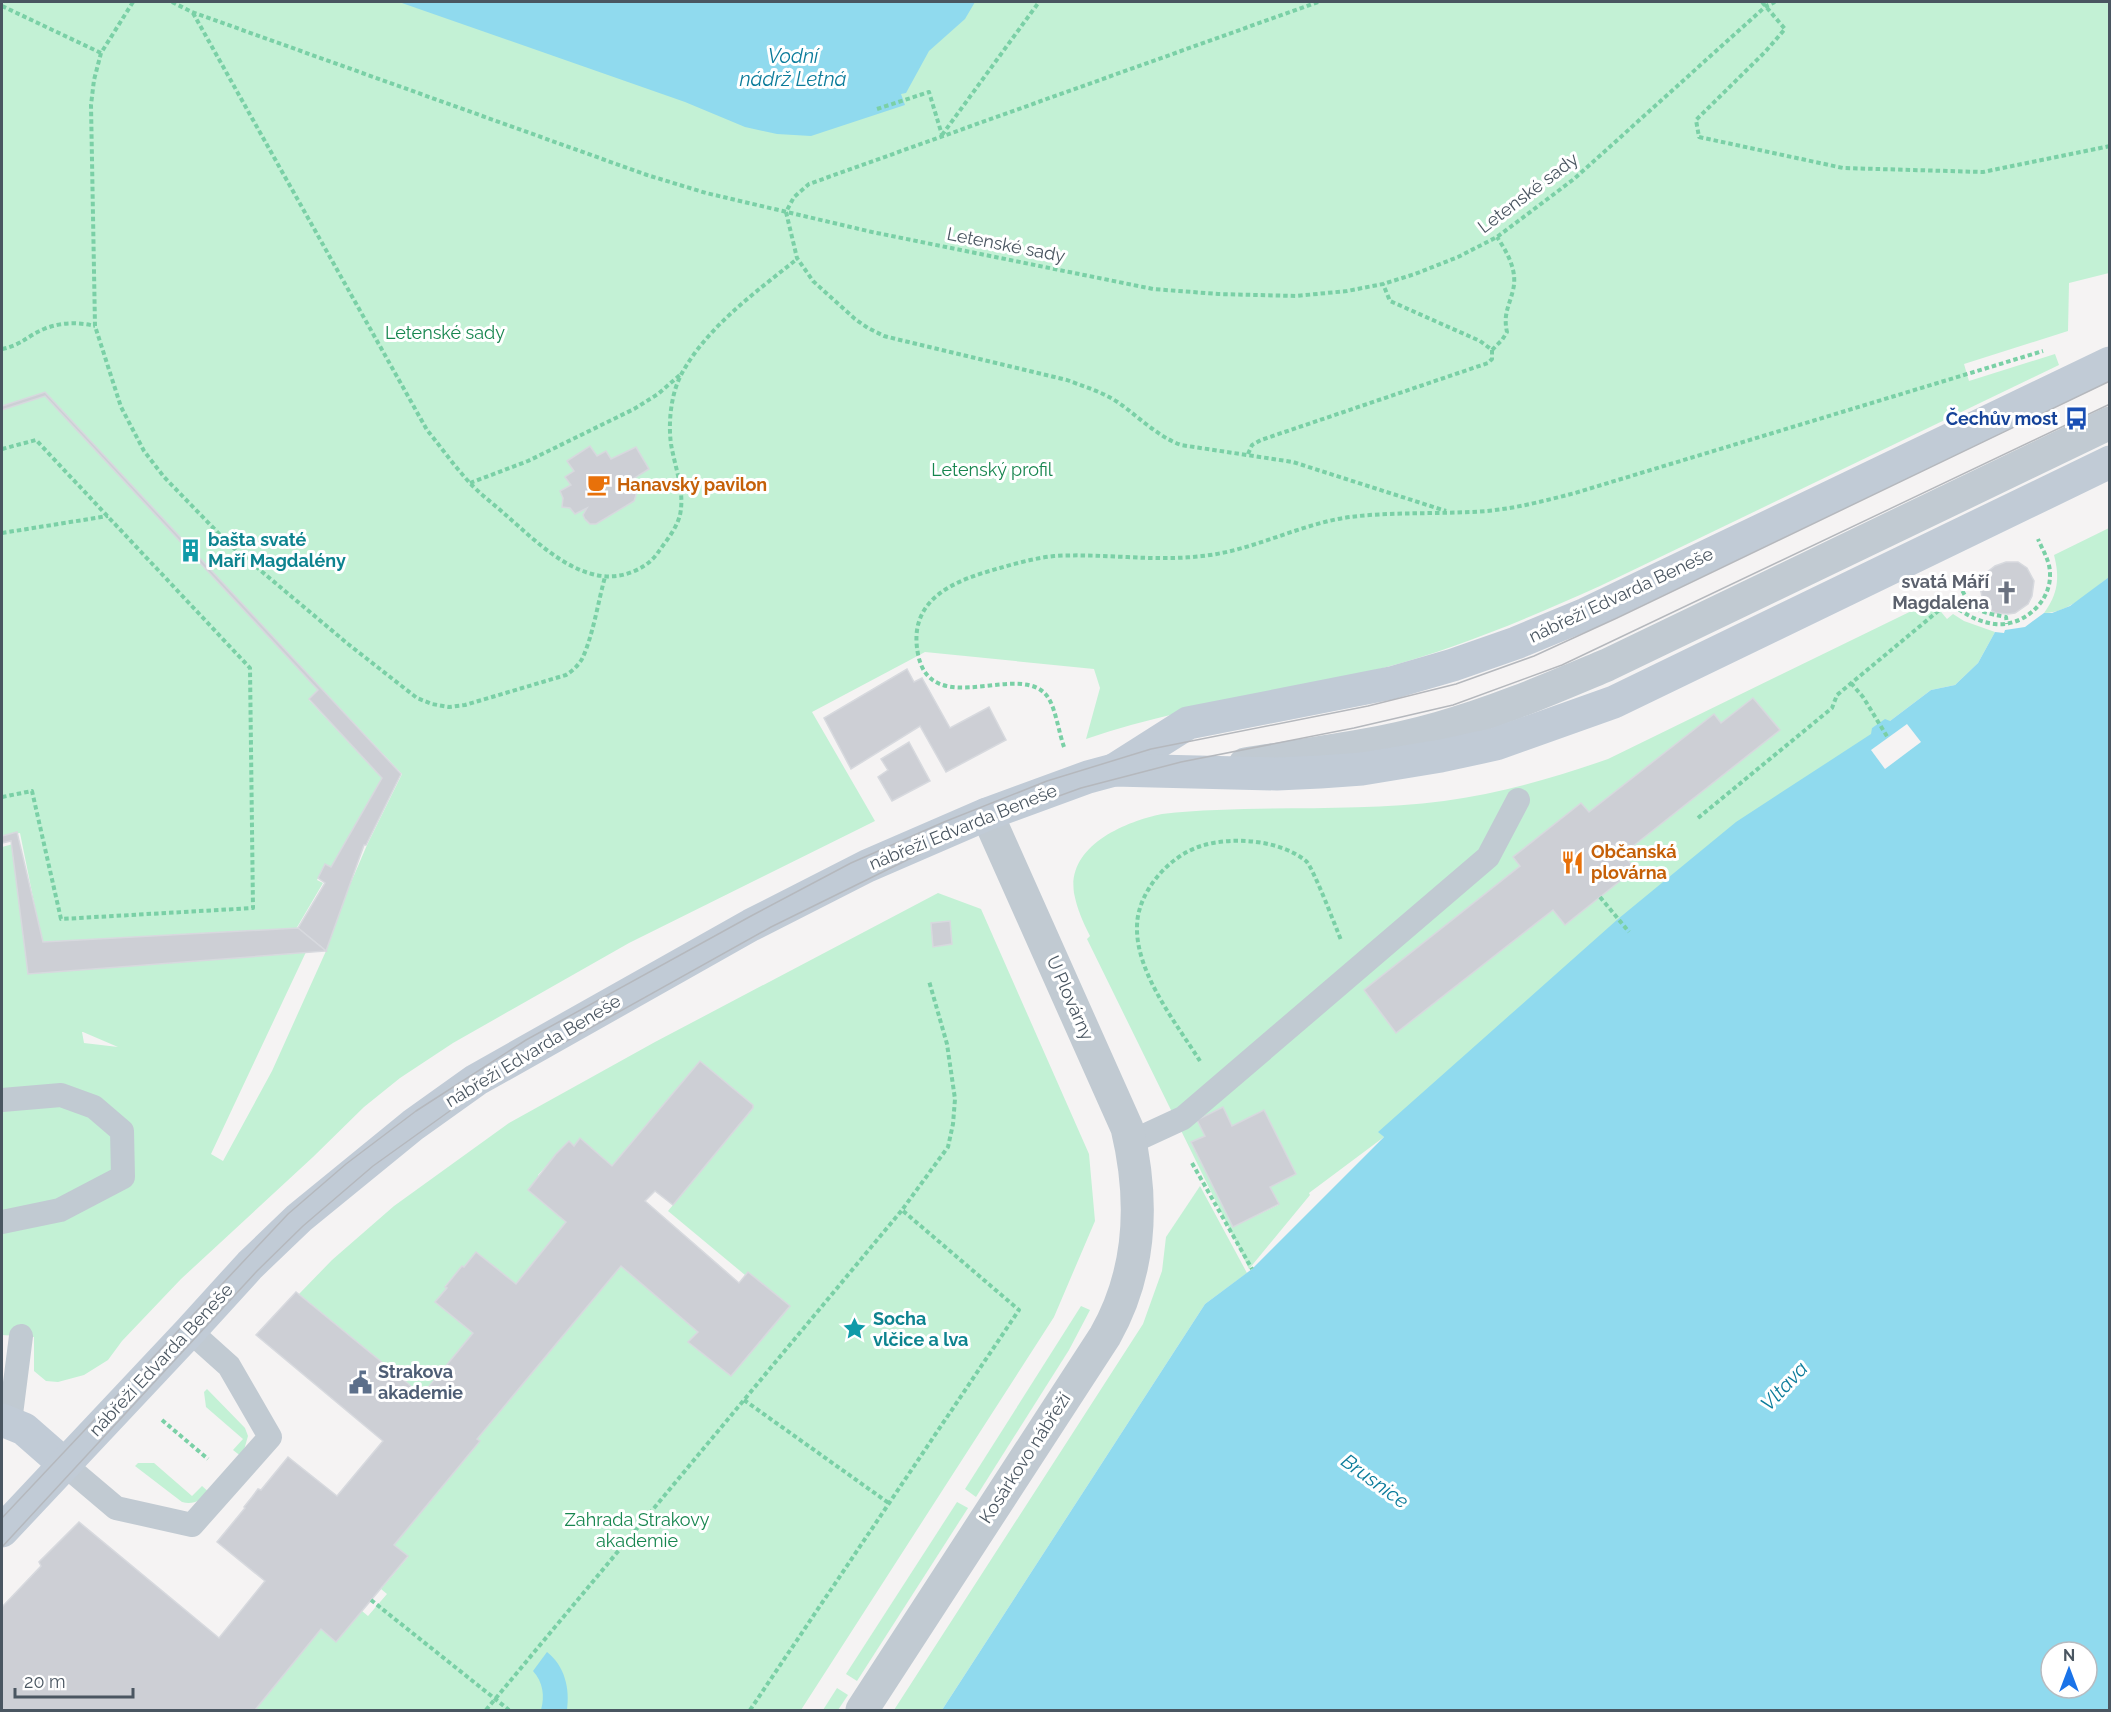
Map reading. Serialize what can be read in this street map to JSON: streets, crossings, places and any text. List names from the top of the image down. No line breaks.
{"streets":{"main road":["nábřeží Edvarda Beneše"],"street":["U Plovárny","Kosárkovo nábřeží"],"path":["Letenské sady"]},"crossings":[["nábřeží Edvarda Beneše","U Plovárny"],["U Plovárny","Kosárkovo nábřeží"]],"water":["Vodní nádrž Letná","Vltava","Brusnice"],"parks":["Letenské sady","Letenský profil","Zahrada Strakovy akademie"],"places":{"bus stop":["Čechův most"],"cafe":["Hanavský pavilon"],"building":["bašta svaté Maří Magdalény"],"church":["svatá Máří Magdalena"],"restaurant":["Občanská plovárna"],"place":["Socha vlčice a lva"],"public building":["Strakova akademie"]},"scale_bar":"20 m","north":"top"}
